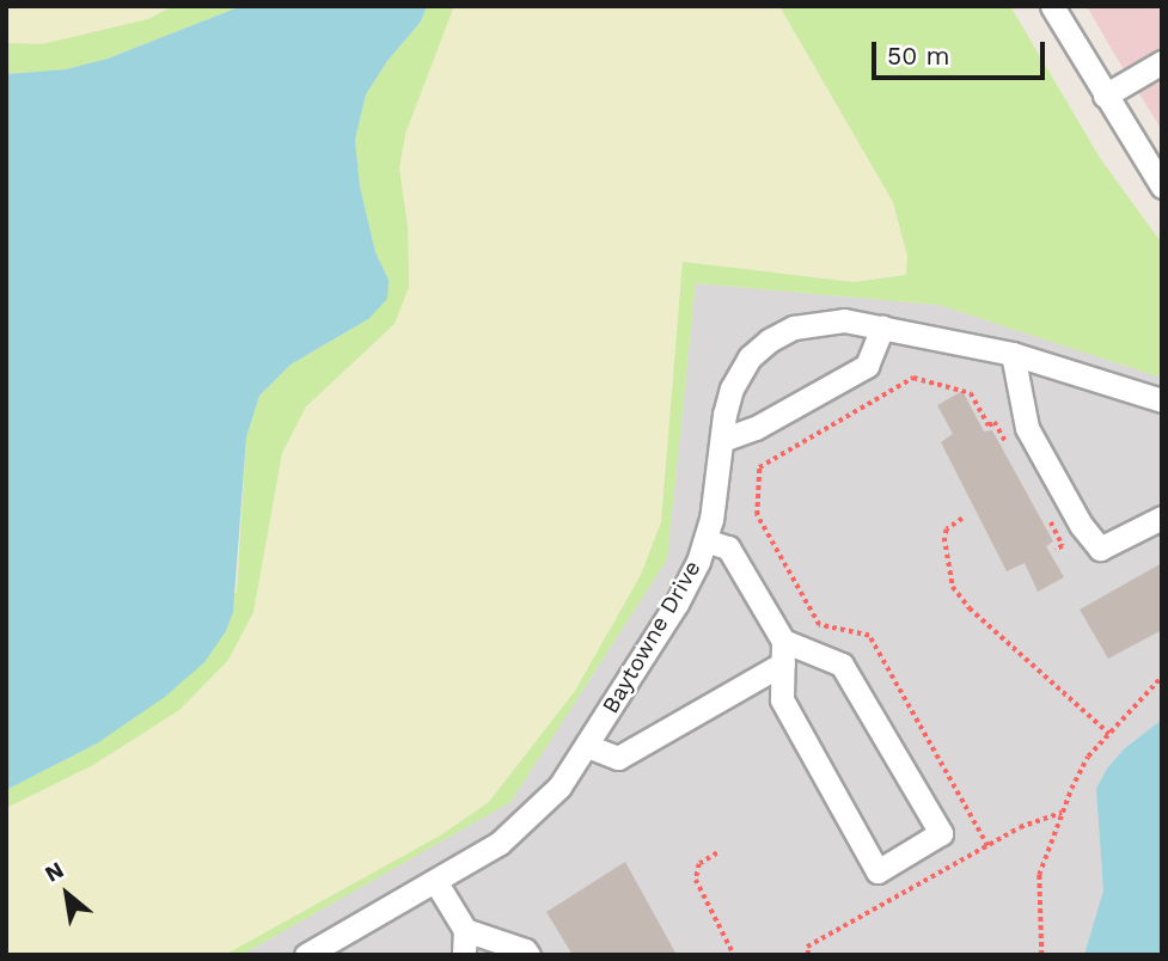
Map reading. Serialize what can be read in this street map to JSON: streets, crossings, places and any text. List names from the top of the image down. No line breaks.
{"streets":{"street":["Baytowne Drive"]},"scale_bar":"50 m","north":"top left"}
